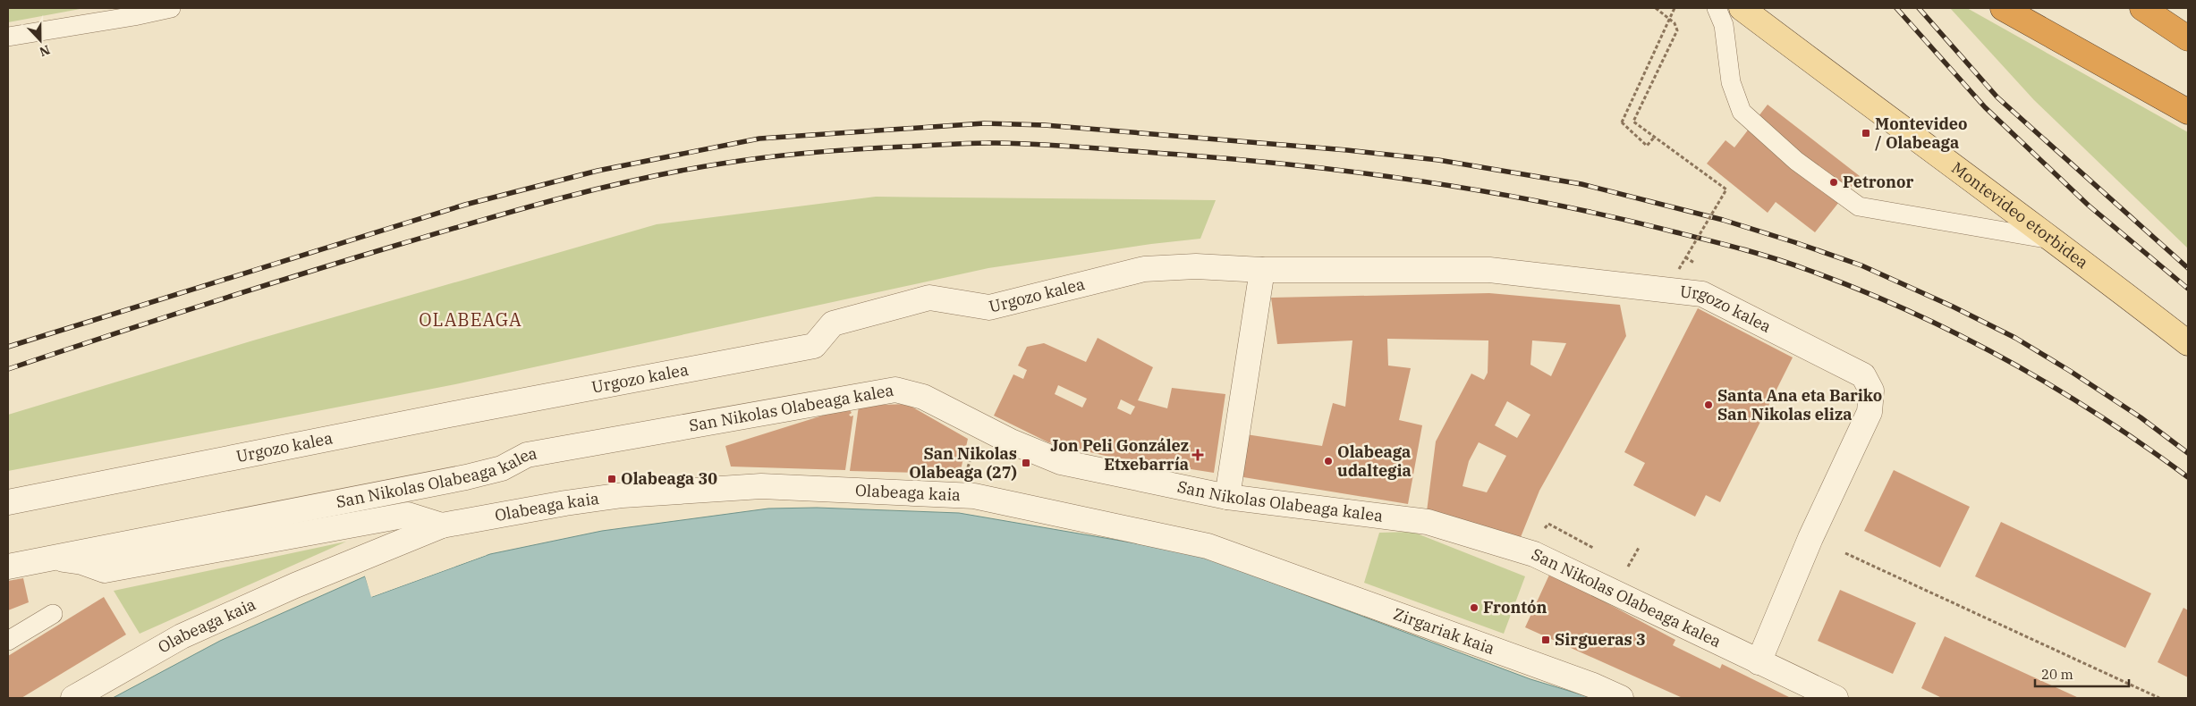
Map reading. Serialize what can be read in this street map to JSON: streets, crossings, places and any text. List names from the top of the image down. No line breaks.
{"streets":{"main road":["Montevideo etorbidea"],"street":["Urgozo kalea","San Nikolas Olabeaga kalea","Olabeaga kaia","Zirgariak kaia"]},"crossings":[["Urgozo kalea","San Nikolas Olabeaga kalea"],["San Nikolas Olabeaga kalea","Olabeaga kaia"],["Olabeaga kaia","Zirgariak kaia"]],"districts":["OLABEAGA"],"places":{"transit":["Montevideo / Olabeaga","San Nikolas Olabeaga (27)","Olabeaga 30","Sirgueras 3"],"other":["Petronor","Santa Ana eta Bariko San Nikolas eliza","Olabeaga udaltegia","Frontón"],"health":["Jon Peli González Etxebarría"]},"scale_bar":"20 m","north":"bottom"}
